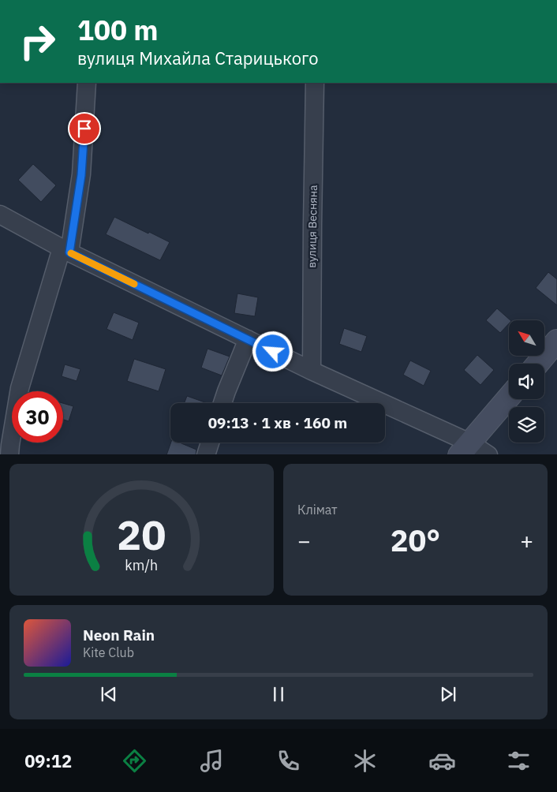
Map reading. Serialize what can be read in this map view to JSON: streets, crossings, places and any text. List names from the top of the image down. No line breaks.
{"streets":{"street":["вулиця Весняна"]},"north":"top left","page":{"turn":["100 m","вулиця Михайла Старицького"],"limit":"30","trip":"09:13 · 1 хв · 160 m","tile":"Клімат","heat":["−","20°","+"],"song":["Neon Rain","Kite Club"],"tabs":"09:12","gauge":["20","km/h"]}}
